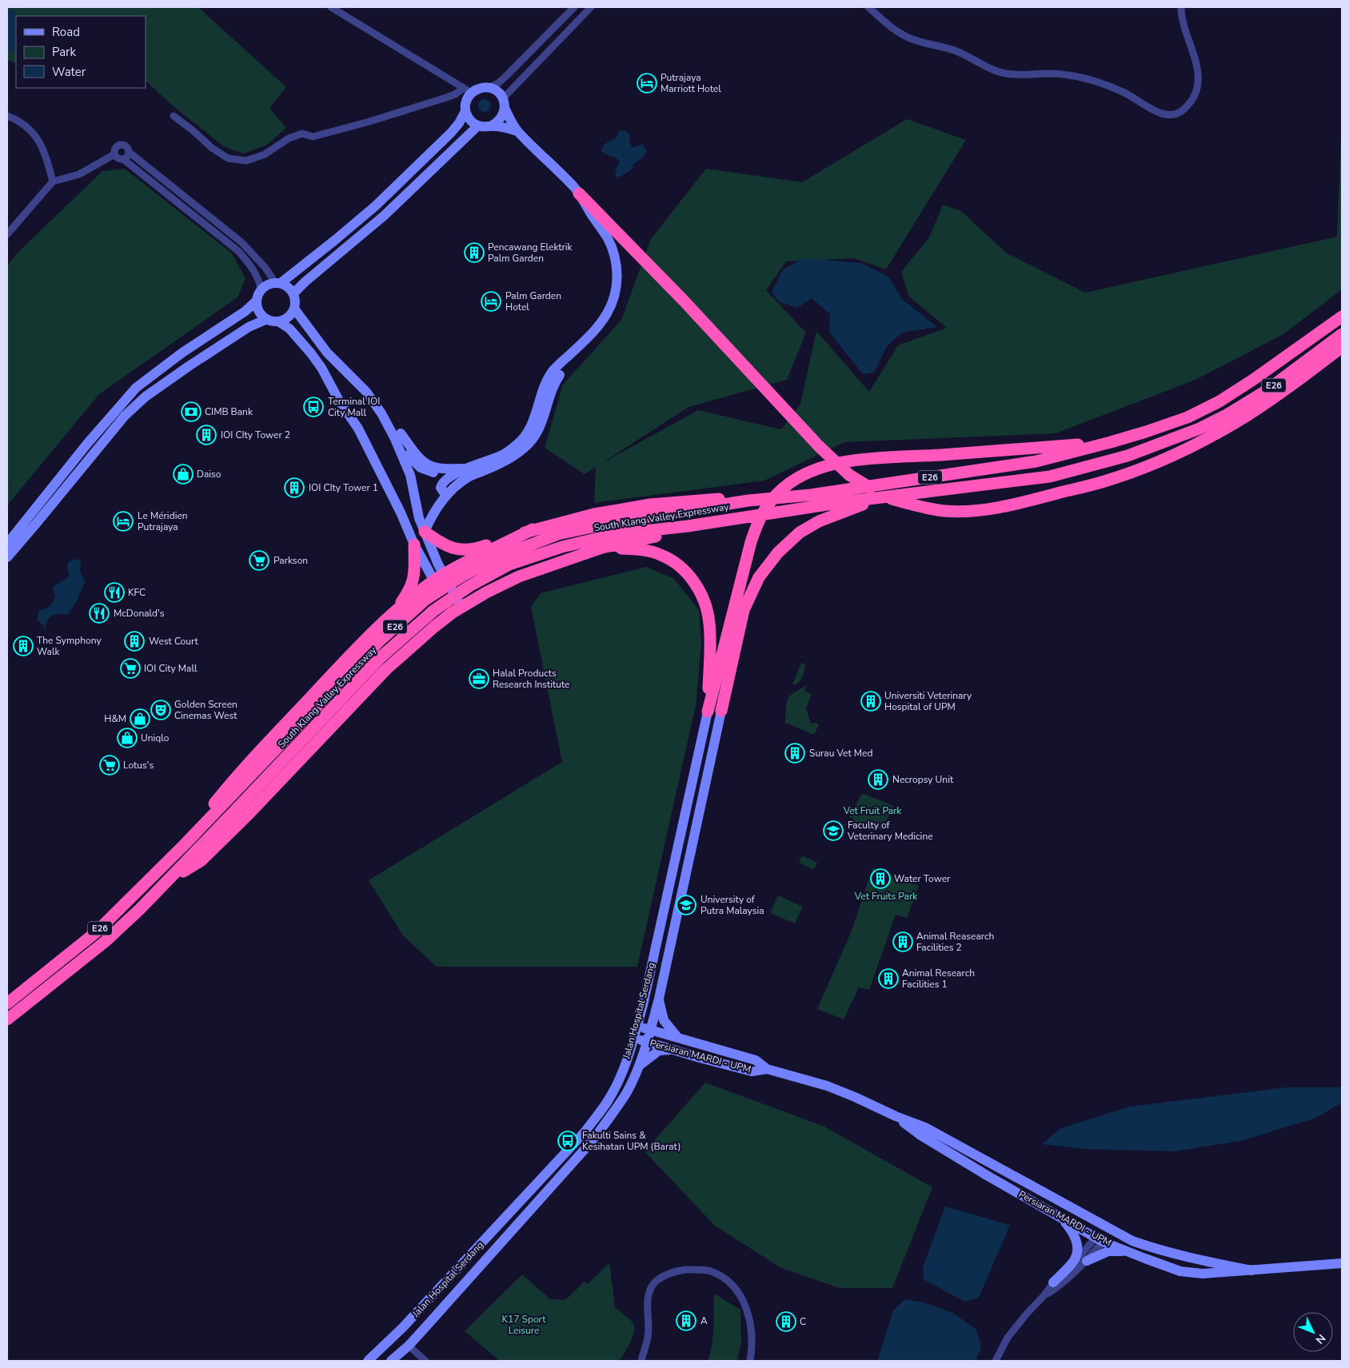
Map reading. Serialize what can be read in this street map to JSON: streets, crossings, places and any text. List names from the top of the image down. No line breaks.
{"streets":{"highway":["E26","South Klang Valley Expressway"],"street":["Jalan Hospital Serdang","Persiaran MARDI - UPM"]},"crossings":[["Jalan Hospital Serdang","Persiaran MARDI - UPM"]],"parks":["Vet Fruit Park","Vet Fruits Park","K17 Sport Leisure"],"places":{"hotel":["Putrajaya Marriott Hotel","Palm Garden Hotel","Le Méridien Putrajaya"],"building":["Pencawang Elektrik Palm Garden","IOI CIty Tower 2","IOI CIty Tower 1","West Court","The Symphony Walk","Universiti Veterinary Hospital of UPM","Surau Vet Med","Necropsy Unit","Water Tower","Animal Reasearch Facilities 2","Animal Research Facilities 1","A","C"],"bus stop":["Terminal IOI City Mall","Fakulti Sains & Kesihatan UPM (Barat)"],"bank":["CIMB Bank"],"shop":["Daiso","H&M","Uniqlo"],"supermarket":["Parkson","IOI City Mall","Lotus's"],"restaurant":["KFC","McDonald's"],"office":["Halal Products Research Institute"],"theatre":["Golden Screen Cinemas West"],"school or university":["Faculty of Veterinary Medicine","University of Putra Malaysia"]},"legend":["Road","Park","Water"],"north":"bottom right"}
